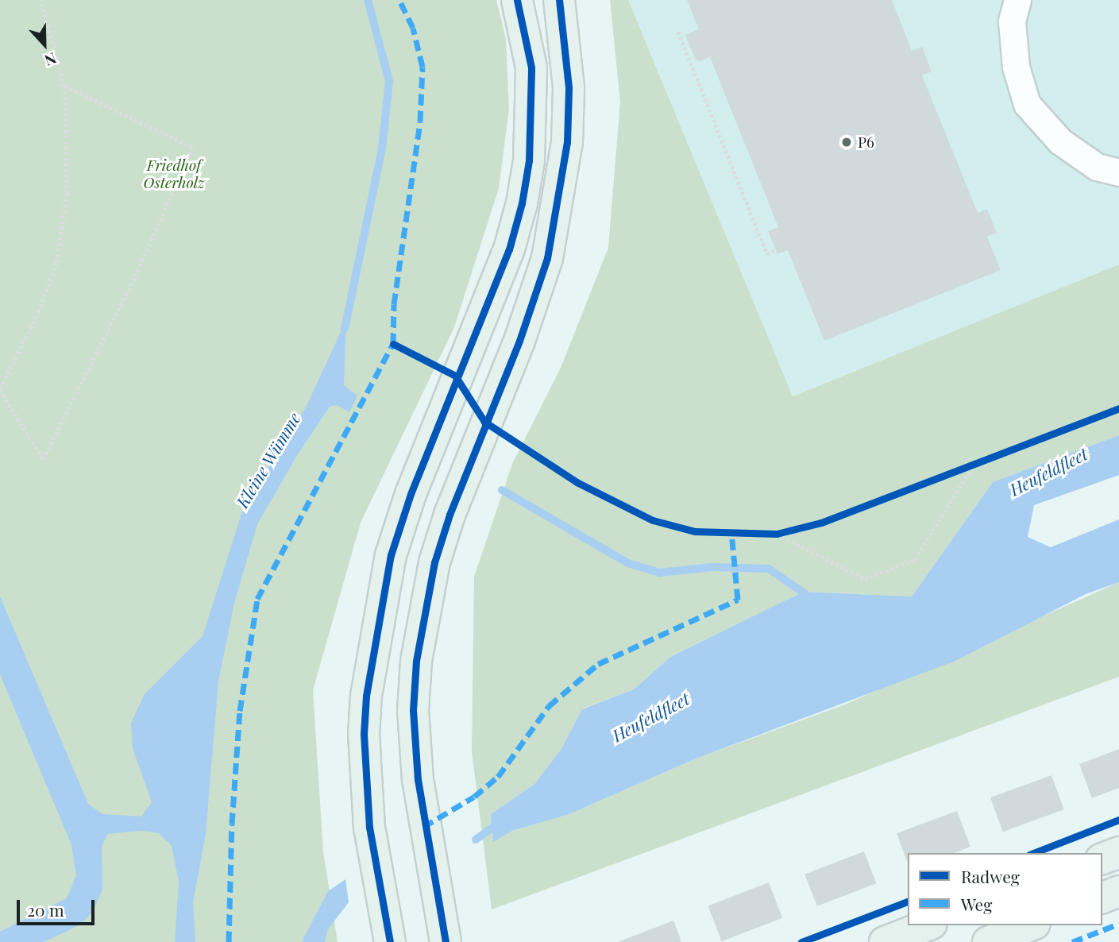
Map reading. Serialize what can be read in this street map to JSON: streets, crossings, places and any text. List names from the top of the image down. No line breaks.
{"water":["Kleine Wümme","Heufeldfleet"],"parks":["Friedhof Osterholz"],"places":["P6"],"legend":["Radweg","Weg"],"scale_bar":"20 m","north":"bottom"}
